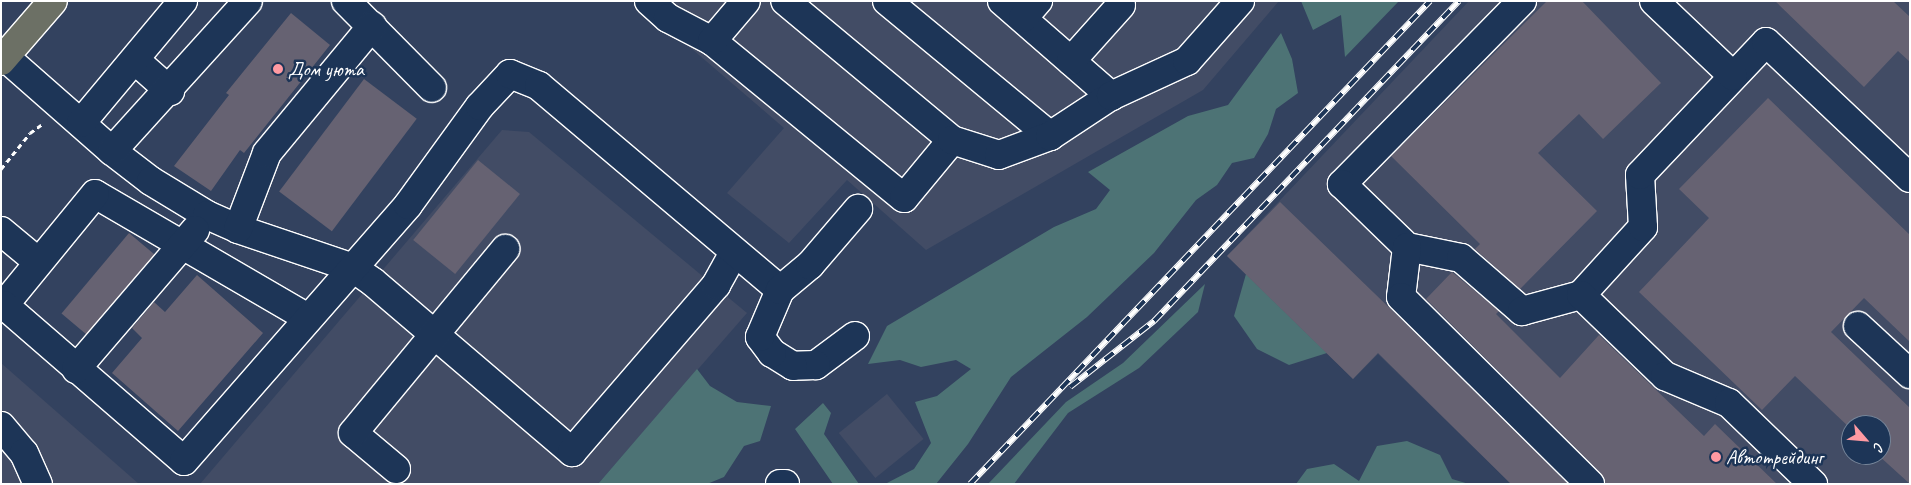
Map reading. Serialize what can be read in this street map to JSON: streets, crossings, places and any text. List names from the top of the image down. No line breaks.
{"places":["Дом уюта","Автотрейдинг"],"north":"bottom right"}
